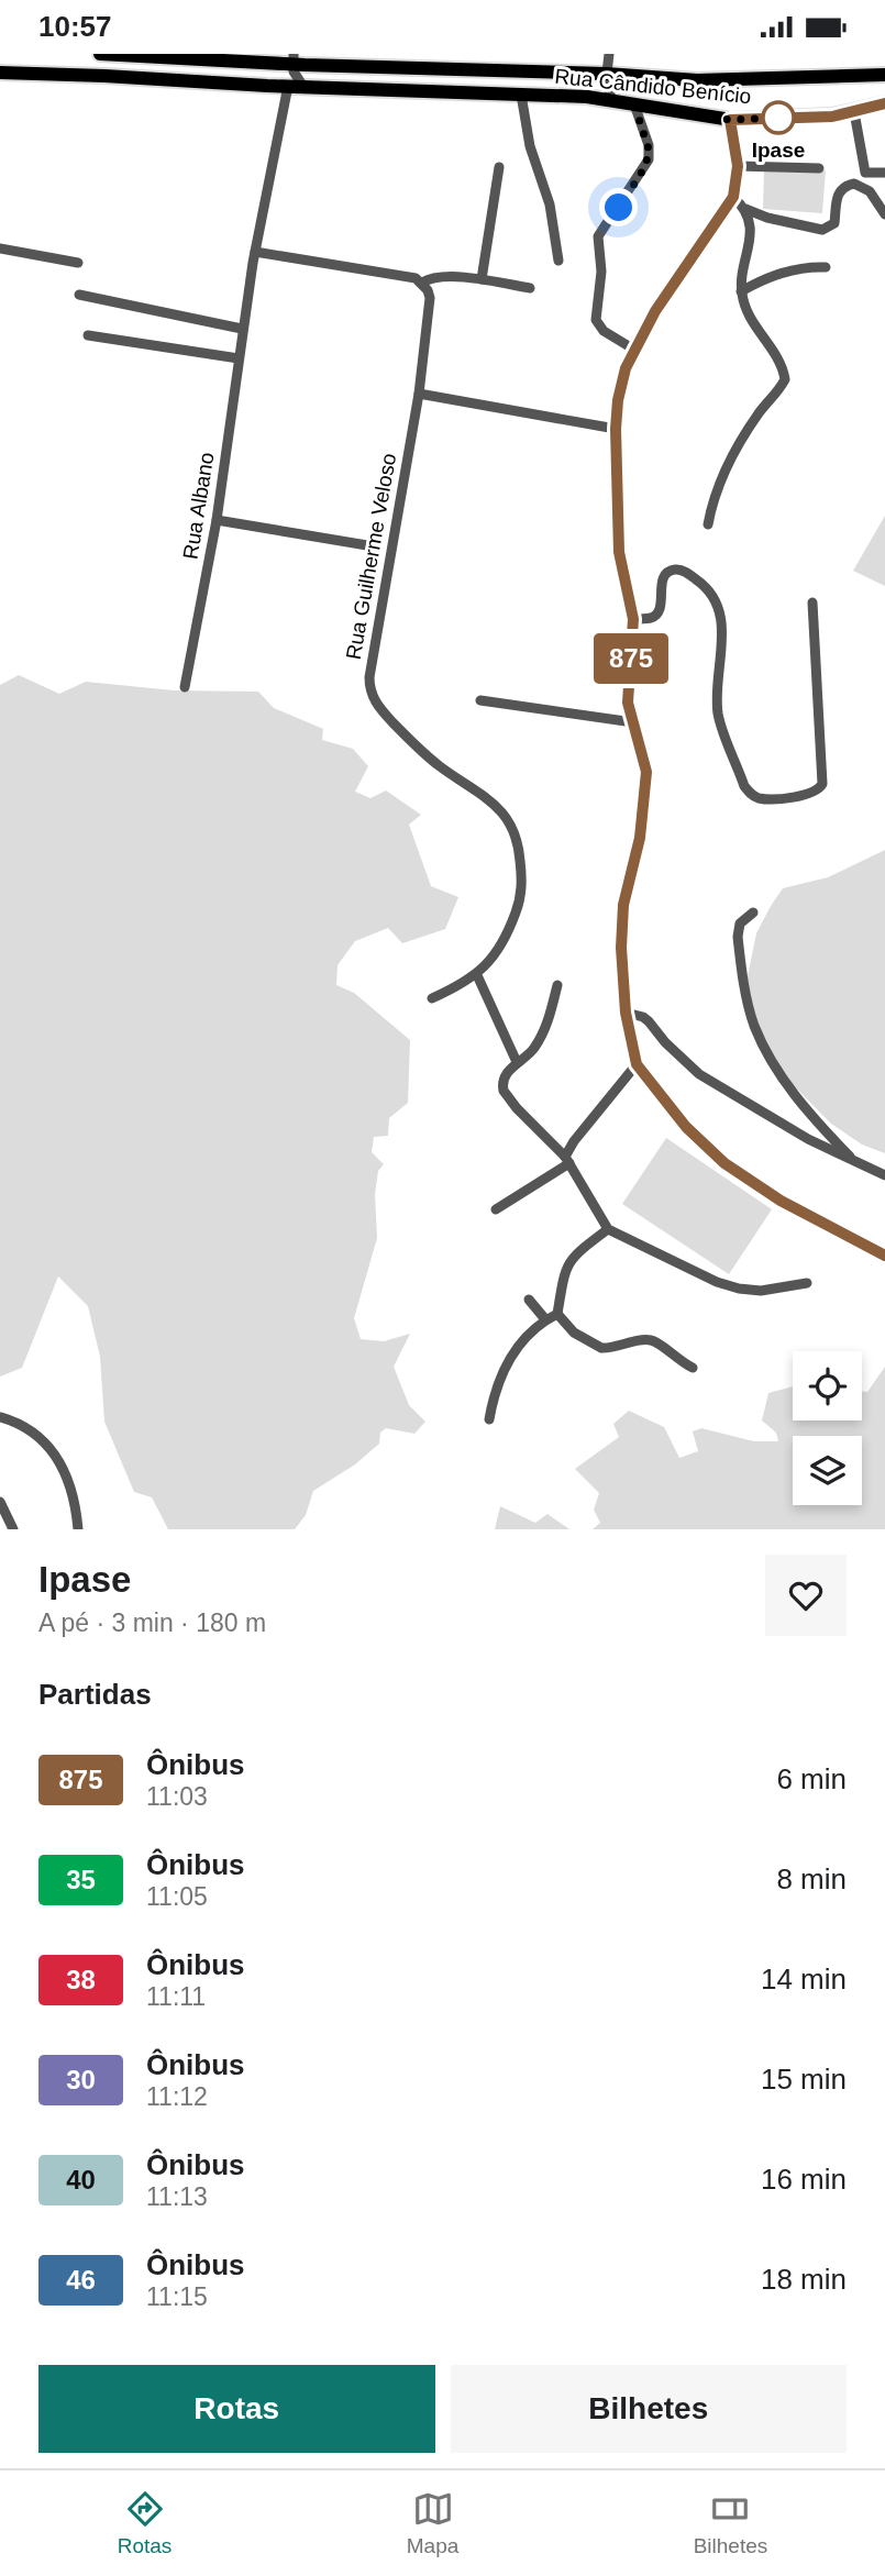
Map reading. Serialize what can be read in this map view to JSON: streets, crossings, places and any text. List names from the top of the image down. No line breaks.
{"streets":{"main road":["Rua Cândido Benício"],"street":["Rua Albano","Rua Guilherme Veloso"]},"crossings":[["Rua Cândido Benício","Rua Albano"]],"places":["Ipase"],"lines":["bus line 875"],"page":{"status":"10:57","on_map":"875","heading":[["Ipase","A pé · 3 min · 180 m"],"Partidas"],"list":[{"mark":"875","name":"Ônibus","note":"11:03","value":"6 min"},{"mark":"35","name":"Ônibus","note":"11:05","value":"8 min"},{"mark":"38","name":"Ônibus","note":"11:11","value":"14 min"},{"mark":"30","name":"Ônibus","note":"11:12","value":"15 min"},{"mark":"40","name":"Ônibus","note":"11:13","value":"16 min"},{"mark":"46","name":"Ônibus","note":"11:15","value":"18 min"}],"buttons":["Rotas","Bilhetes"],"tabs":["Rotas","Mapa","Bilhetes"]}}
